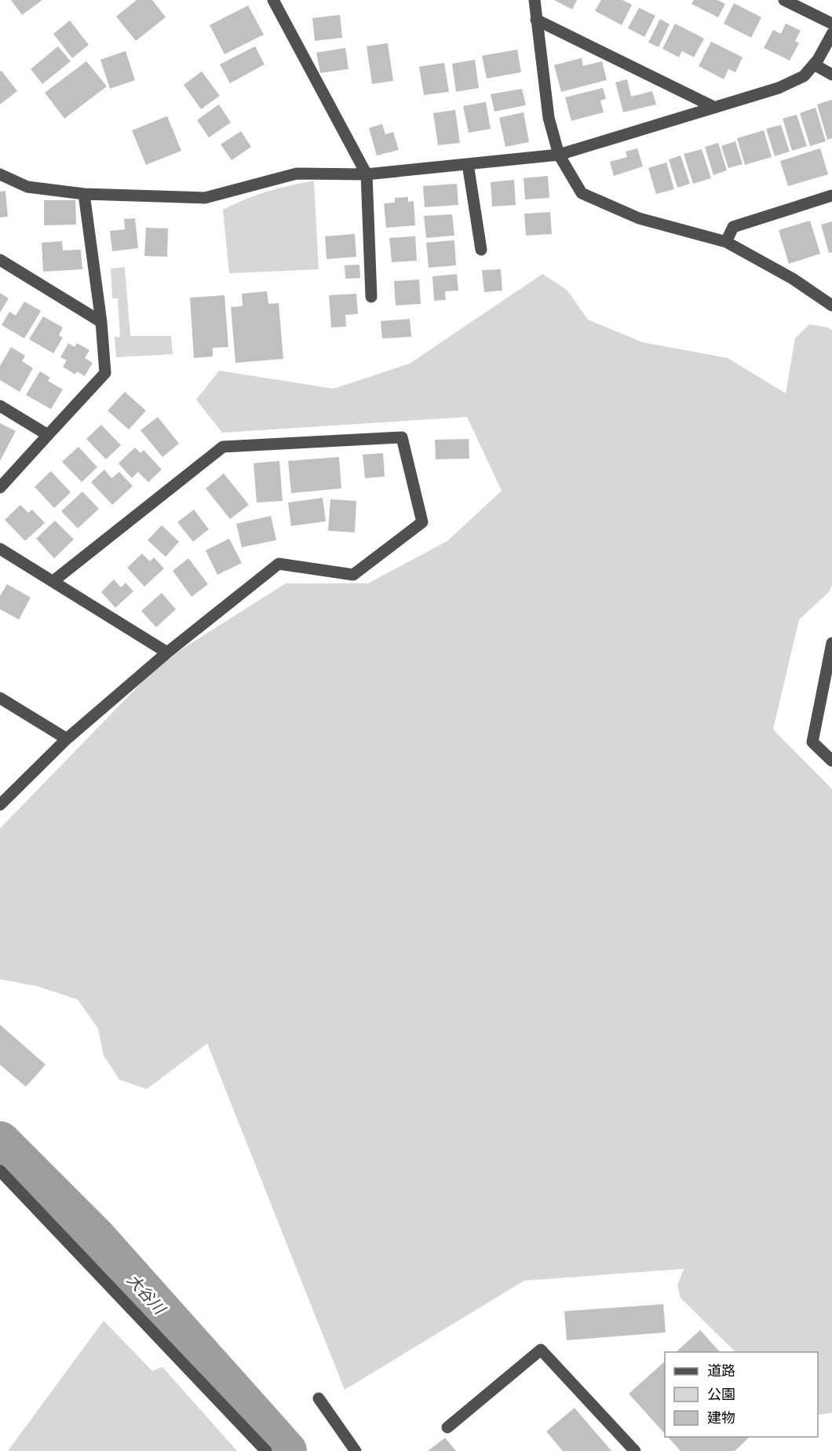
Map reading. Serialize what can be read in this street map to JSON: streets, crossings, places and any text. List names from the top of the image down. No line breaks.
{"water":["大谷川"],"legend":["道路","公園","建物"]}
